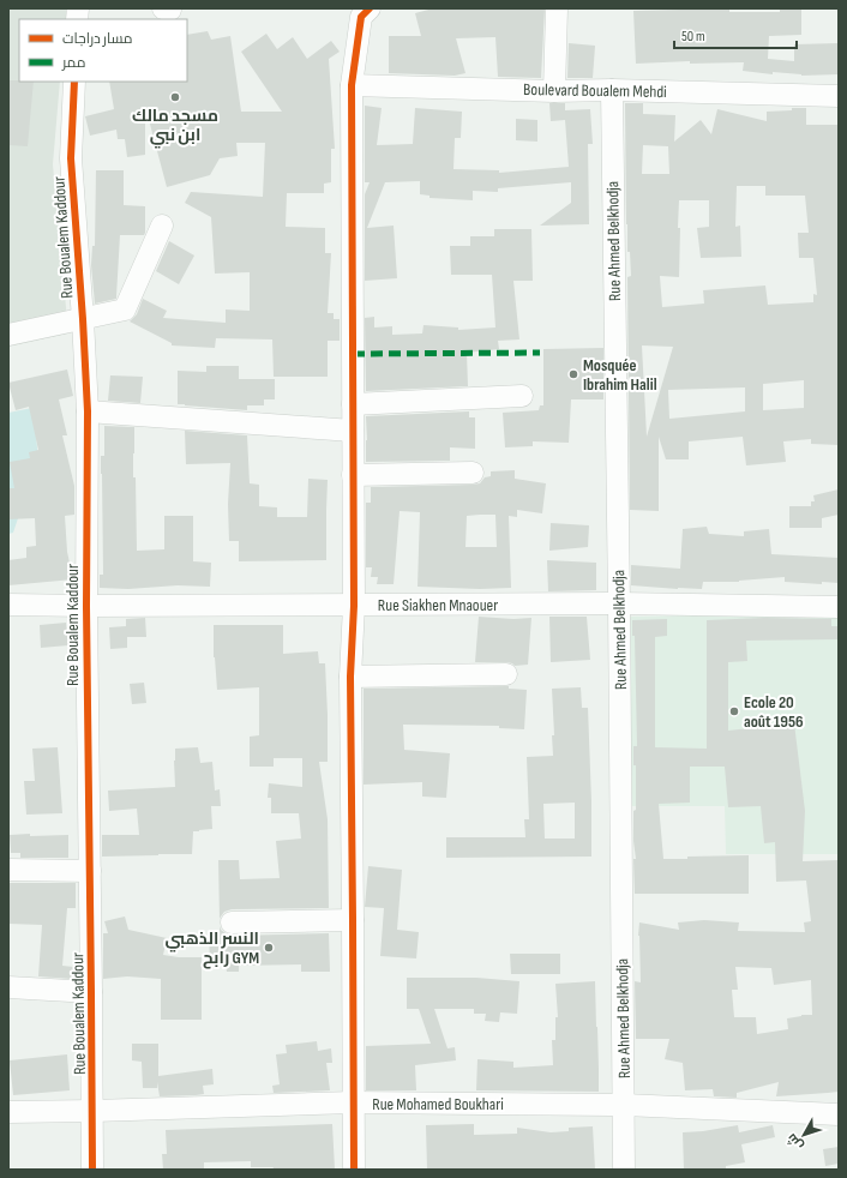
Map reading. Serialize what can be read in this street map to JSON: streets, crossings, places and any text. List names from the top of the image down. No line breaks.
{"streets":{"street":["Boulevard Boualem Mehdi","Rue Boualem Kaddour","Rue Ahmed Belkhodja","Rue Siakhen Mnaouer","Rue Mohamed Boukhari"]},"crossings":[["Boulevard Boualem Mehdi","Rue Ahmed Belkhodja"],["Rue Boualem Kaddour","Rue Siakhen Mnaouer"],["Rue Boualem Kaddour","Rue Mohamed Boukhari"],["Rue Ahmed Belkhodja","Rue Siakhen Mnaouer"],["Rue Ahmed Belkhodja","Rue Mohamed Boukhari"]],"places":["مسجد مالك ابن نبي","Mosquée Ibrahim Halil","Ecole 20 août 1956","النسر الذهبي رابح GYM"],"legend":["مسار دراجات","ممر"],"scale_bar":"50 m","north":"bottom left"}
